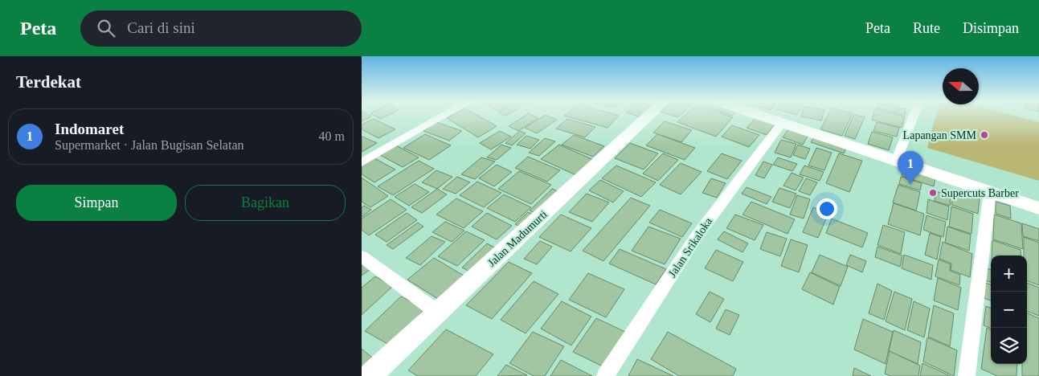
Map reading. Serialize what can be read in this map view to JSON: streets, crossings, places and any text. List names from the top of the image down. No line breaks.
{"streets":{"street":["Jalan Madumurti","Jalan Srikaloka"]},"places":["Lapangan SMM","Supercuts Barber"],"north":"left","page":{"header":"Peta","search":"Cari di sini","nav":["Peta","Rute","Disimpan"],"heading":"Terdekat","list":[{"mark":"1","name":"Indomaret","note":"Supermarket · Jalan Bugisan Selatan","value":"40 m"}],"pins":"1","buttons":["Simpan","Bagikan"],"map_buttons":["+","−"]}}
